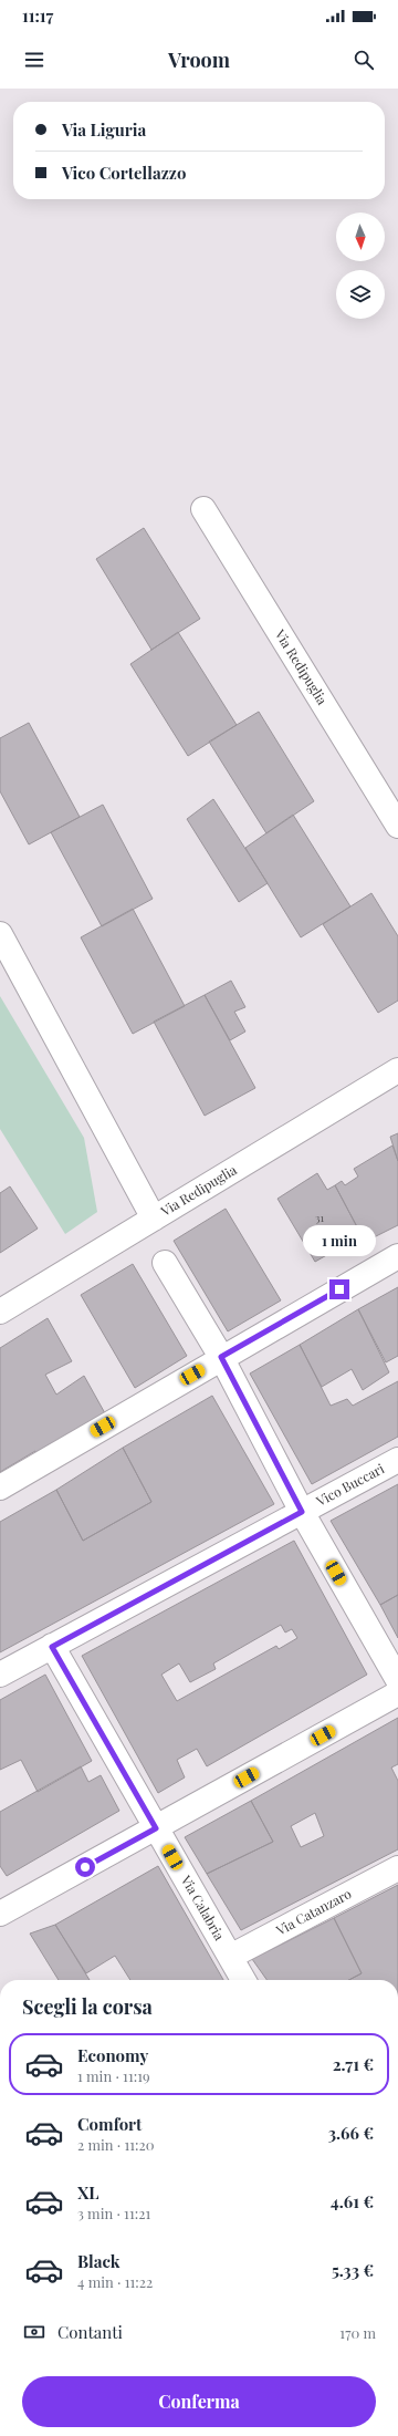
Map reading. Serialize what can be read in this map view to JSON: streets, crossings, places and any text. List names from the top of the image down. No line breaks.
{"streets":{"street":["Via Redipuglia","Vico Buccari","Via Calabria","Via Catanzaro"]},"crossings":[["Vico Buccari","Via Calabria"],["Via Calabria","Via Catanzaro"]],"house_numbers":["31"],"north":"bottom","page":{"status":"11:17","header":"Vroom","banner":["Via Liguria","Vico Cortellazzo"],"bubble":"1 min","heading":"Scegli la corsa","list":[{"name":"Economy","note":"1 min · 11:19","value":"2.71 €"},{"name":"Comfort","note":"2 min · 11:20","value":"3.66 €"},{"name":"XL","note":"3 min · 11:21","value":"4.61 €"},{"name":"Black","note":"4 min · 11:22","value":"5.33 €"}],"pay":["Contanti","170 m"],"buttons":"Conferma"}}
